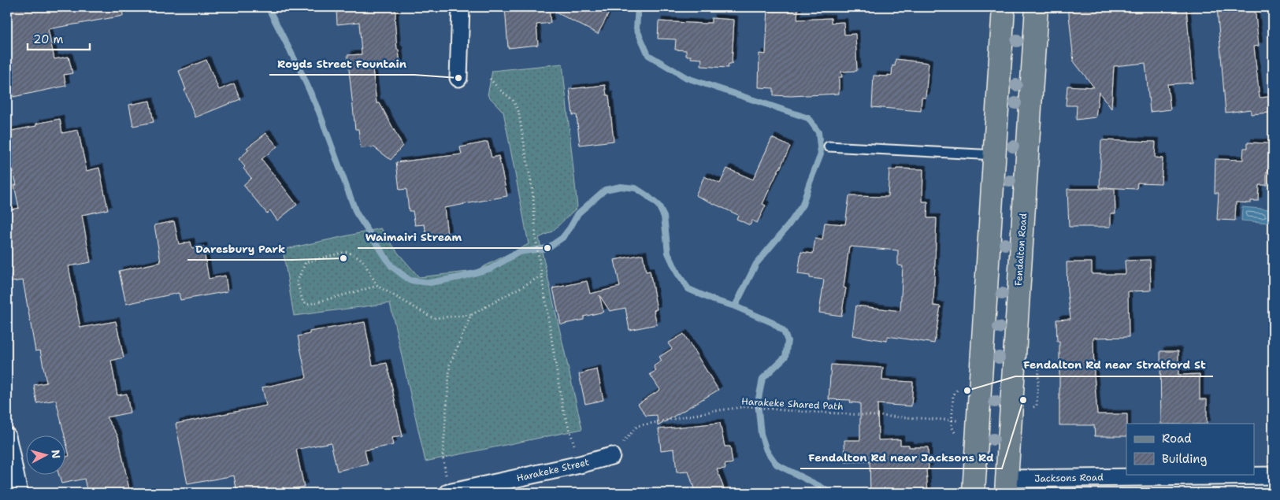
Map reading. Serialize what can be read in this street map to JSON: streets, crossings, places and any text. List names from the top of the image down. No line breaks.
{"streets":{"main road":["Fendalton Road"],"street":["Harakeke Street","Jacksons Road"],"path":["Harakeke Shared Path"]},"crossings":[["Fendalton Road","Jacksons Road"],["Harakeke Shared Path","Harakeke Street"]],"places":["Royds Street Fountain","Waimairi Stream","Daresbury Park","Fendalton Rd near Stratford St","Fendalton Rd near Jacksons Rd"],"legend":["Road","Building"],"scale_bar":"20 m","north":"right"}
